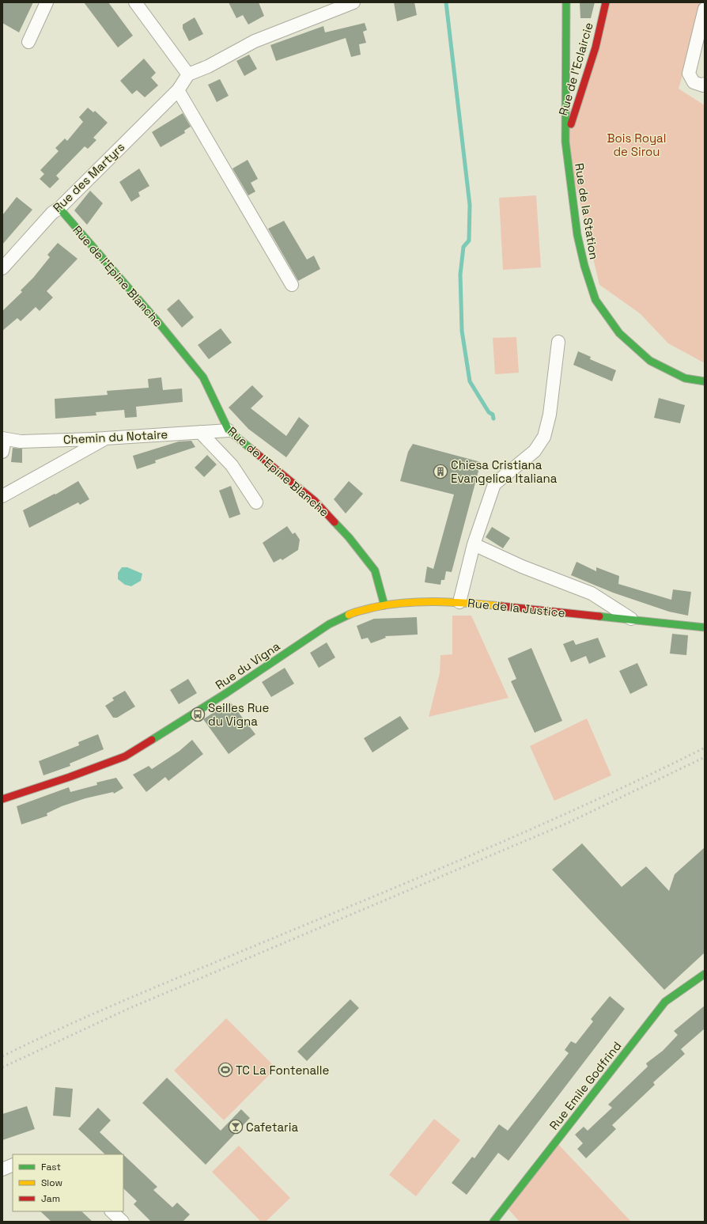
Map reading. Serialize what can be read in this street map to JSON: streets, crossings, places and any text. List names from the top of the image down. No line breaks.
{"streets":{"street":["Rue de l'Eclaircie","Rue des Martyrs","Rue de la Station","Rue de l'Epine Blanche","Chemin du Notaire","Rue de la Justice","Rue du Vigna","Rue Emile Godfrind"]},"crossings":[["Rue de l'Eclaircie","Rue de la Station"],["Rue des Martyrs","Rue de l'Epine Blanche"],["Rue de l'Epine Blanche","Chemin du Notaire"],["Rue de l'Epine Blanche","Rue du Vigna"],["Rue de la Justice","Rue du Vigna"]],"parks":["Bois Royal de Sirou"],"places":{"building":["Chiesa Cristiana Evangelica Italiana"],"bus stop":["Seilles Rue du Vigna"],"sports":["TC La Fontenalle"],"bar":["Cafetaria"]},"legend":["Fast","Slow","Jam"]}
